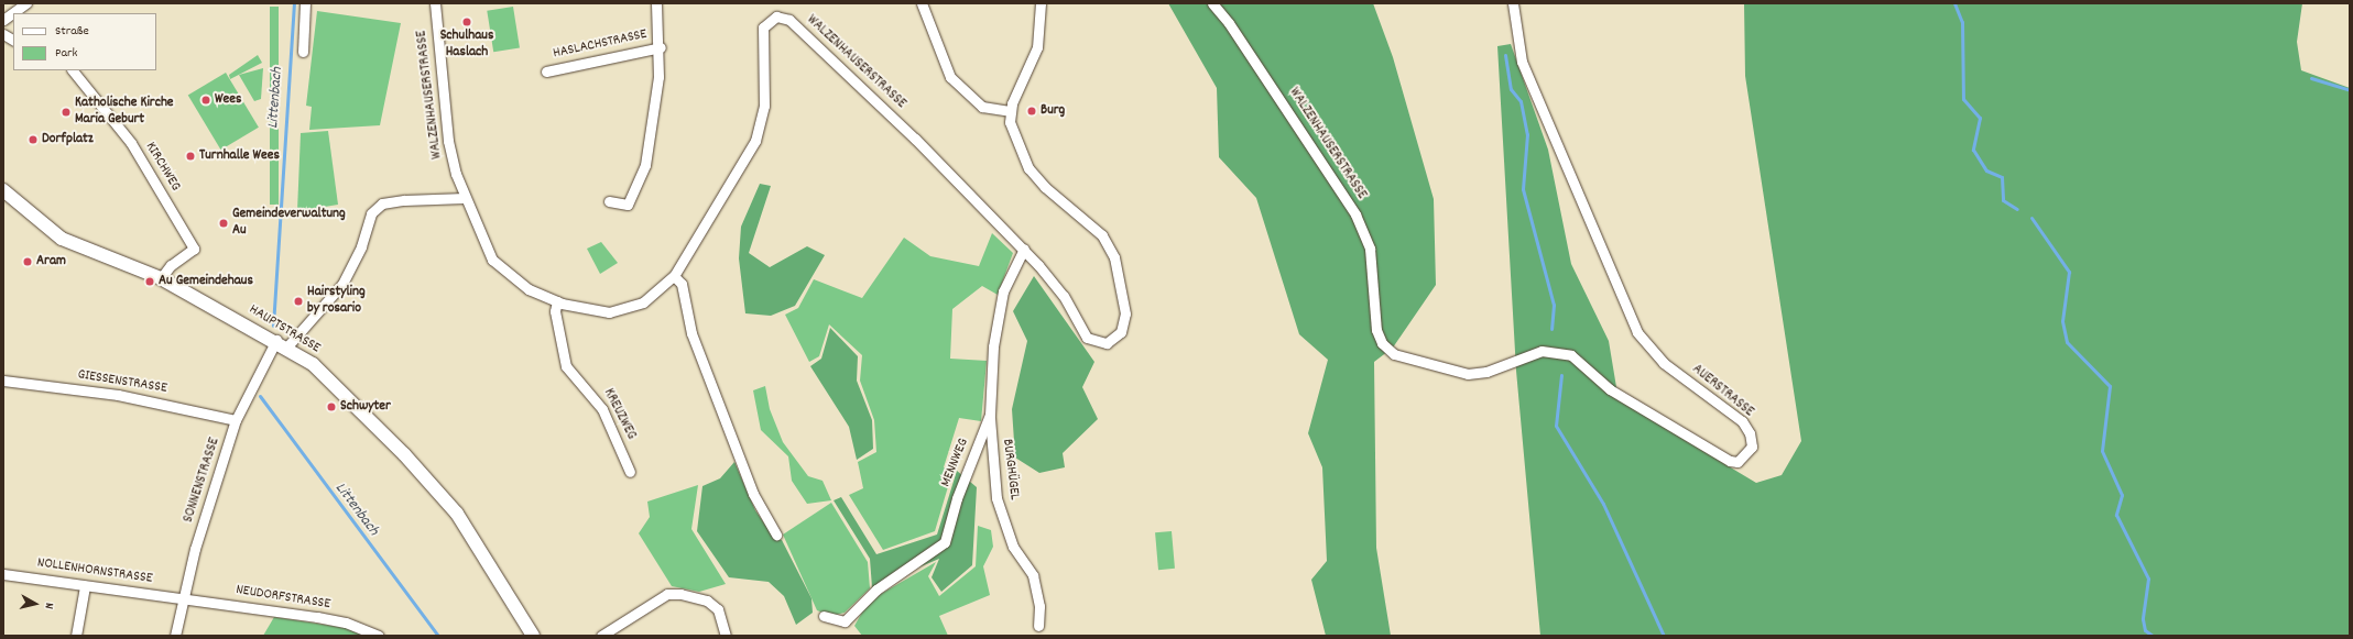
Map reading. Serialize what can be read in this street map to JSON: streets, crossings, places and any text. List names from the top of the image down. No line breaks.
{"streets":{"main road":["HAUPTSTRASSE"],"street":["HASLACHSTRASSE","WALZENHAUSERSTRASSE","KIRCHWEG","GIESSENSTRASSE","AUERSTRASSE","KREUZWEG","MENNWEG","BURGHÜGEL","SONNENSTRASSE","NOLLENHORNSTRASSE","NEUDORFSTRASSE"]},"crossings":[["WALZENHAUSERSTRASSE","AUERSTRASSE"],["WALZENHAUSERSTRASSE","KREUZWEG"],["WALZENHAUSERSTRASSE","MENNWEG"],["WALZENHAUSERSTRASSE","SONNENSTRASSE"],["KIRCHWEG","HAUPTSTRASSE"],["HAUPTSTRASSE","SONNENSTRASSE"],["GIESSENSTRASSE","SONNENSTRASSE"],["MENNWEG","BURGHÜGEL"],["SONNENSTRASSE","NOLLENHORNSTRASSE"],["SONNENSTRASSE","NEUDORFSTRASSE"],["NOLLENHORNSTRASSE","NEUDORFSTRASSE"]],"water":["Littenbach"],"places":["Schulhaus Haslach","Wees","Burg","Katholische Kirche Maria Geburt","Dorfplatz","Turnhalle Wees","Gemeindeverwaltung Au","Aram","Au Gemeindehaus","Hairstyling by rosario","Schwyter"],"legend":["Straße","Park"],"north":"right"}
